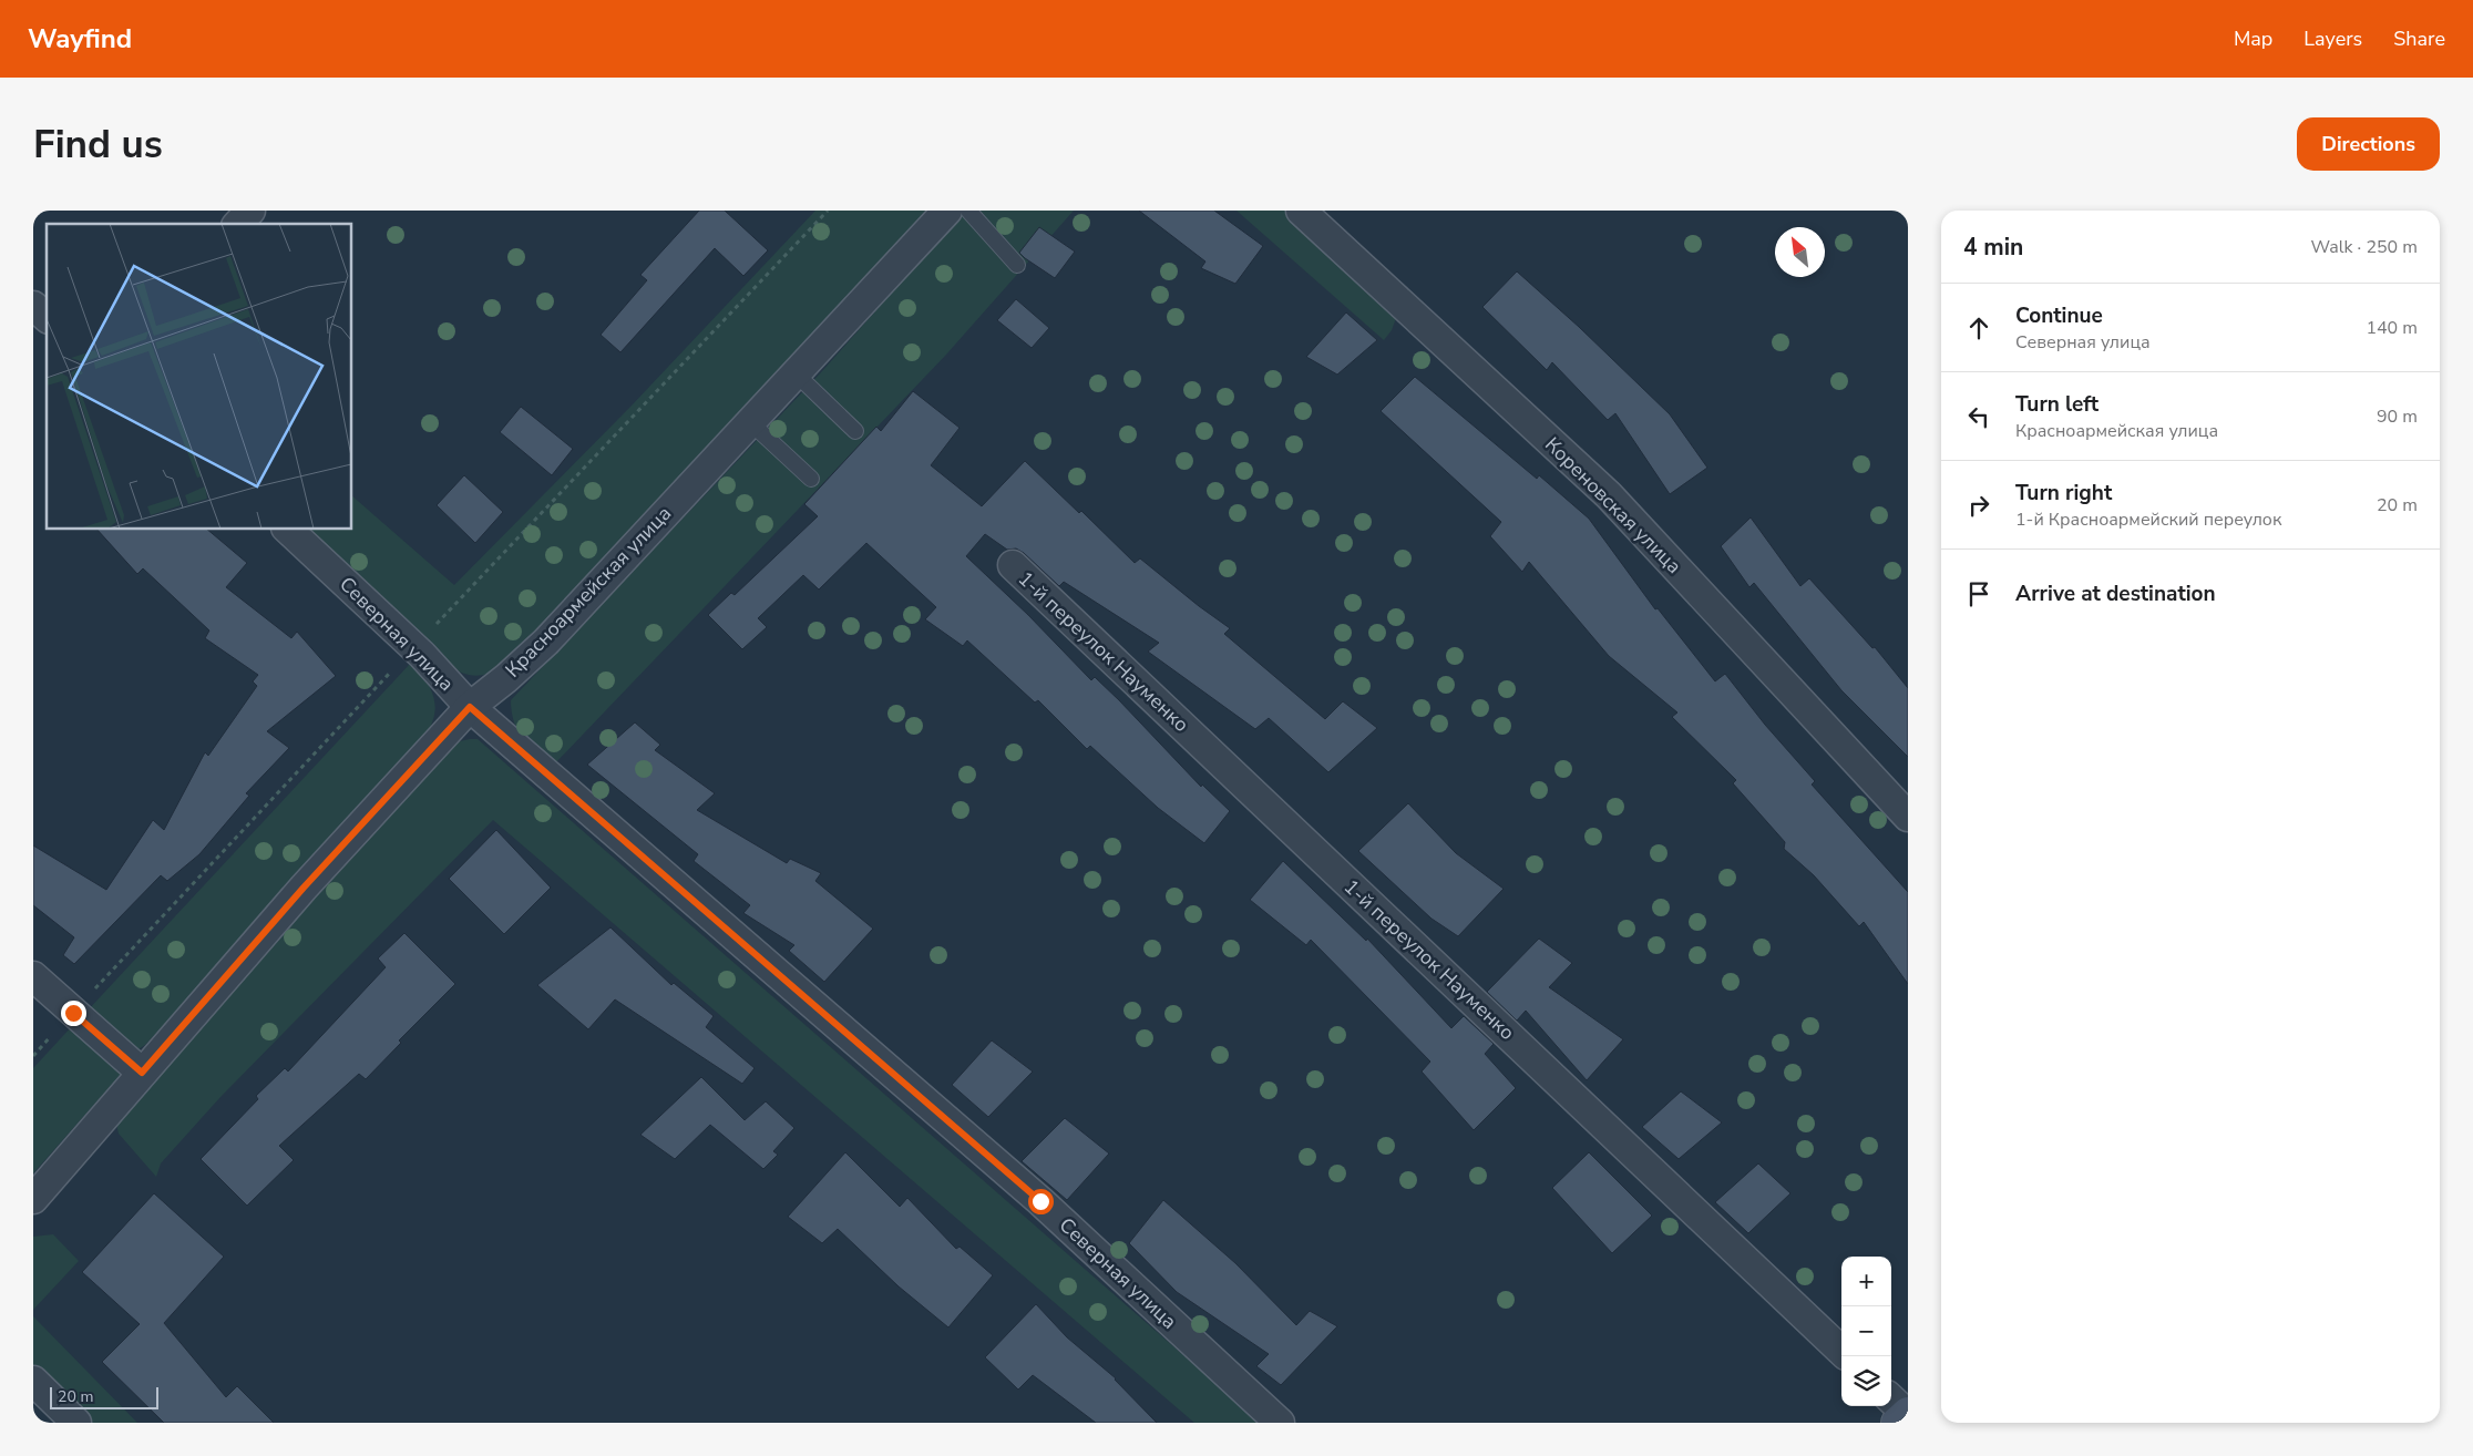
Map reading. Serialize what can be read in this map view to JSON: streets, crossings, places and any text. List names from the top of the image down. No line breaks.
{"streets":{"street":["Кореновская улица","Красноармейская улица","Северная улица","1-й переулок Науменко"]},"crossings":[["Красноармейская улица","Северная улица"]],"scale_bar":"20 m","north":"top left","page":{"header":"Wayfind","nav":["Map","Layers","Share"],"buttons":"Directions","title":"Find us","heading":["4 min","Walk · 250 m"],"list":[["Continue","Северная улица","140 m"],["Turn left","Красноармейская улица","90 m"],["Turn right","1-й Красноармейский переулок","20 m"],"Arrive at destination"],"map_buttons":["+","−"],"scale":"20 m"}}
